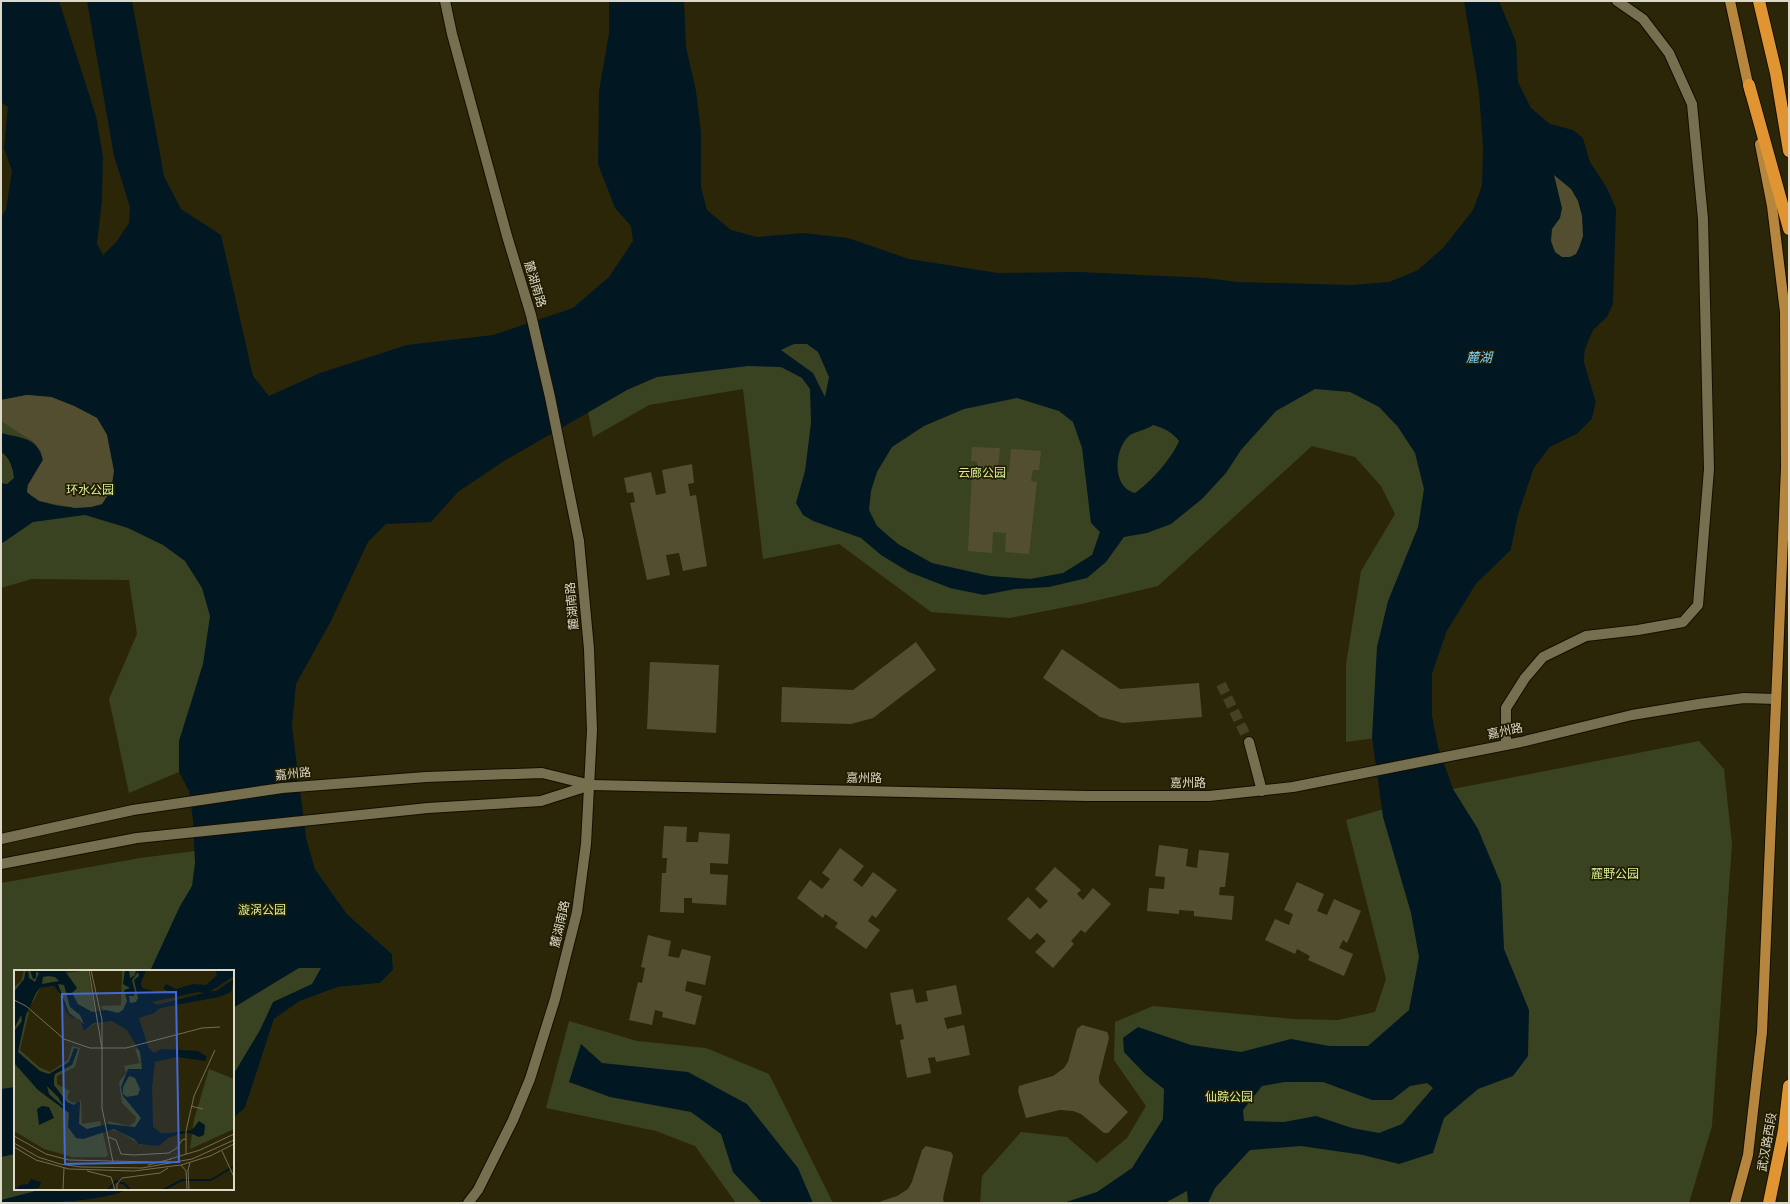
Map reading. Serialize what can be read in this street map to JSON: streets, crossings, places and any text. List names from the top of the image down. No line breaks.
{"streets":{"highway":["武汉路西段"],"street":["麓湖南路","嘉州路"]},"crossings":[["麓湖南路","嘉州路"]],"water":["麓湖"],"parks":["云廊公园","环水公园","麓野公园","漩涡公园","仙踪公园"]}
